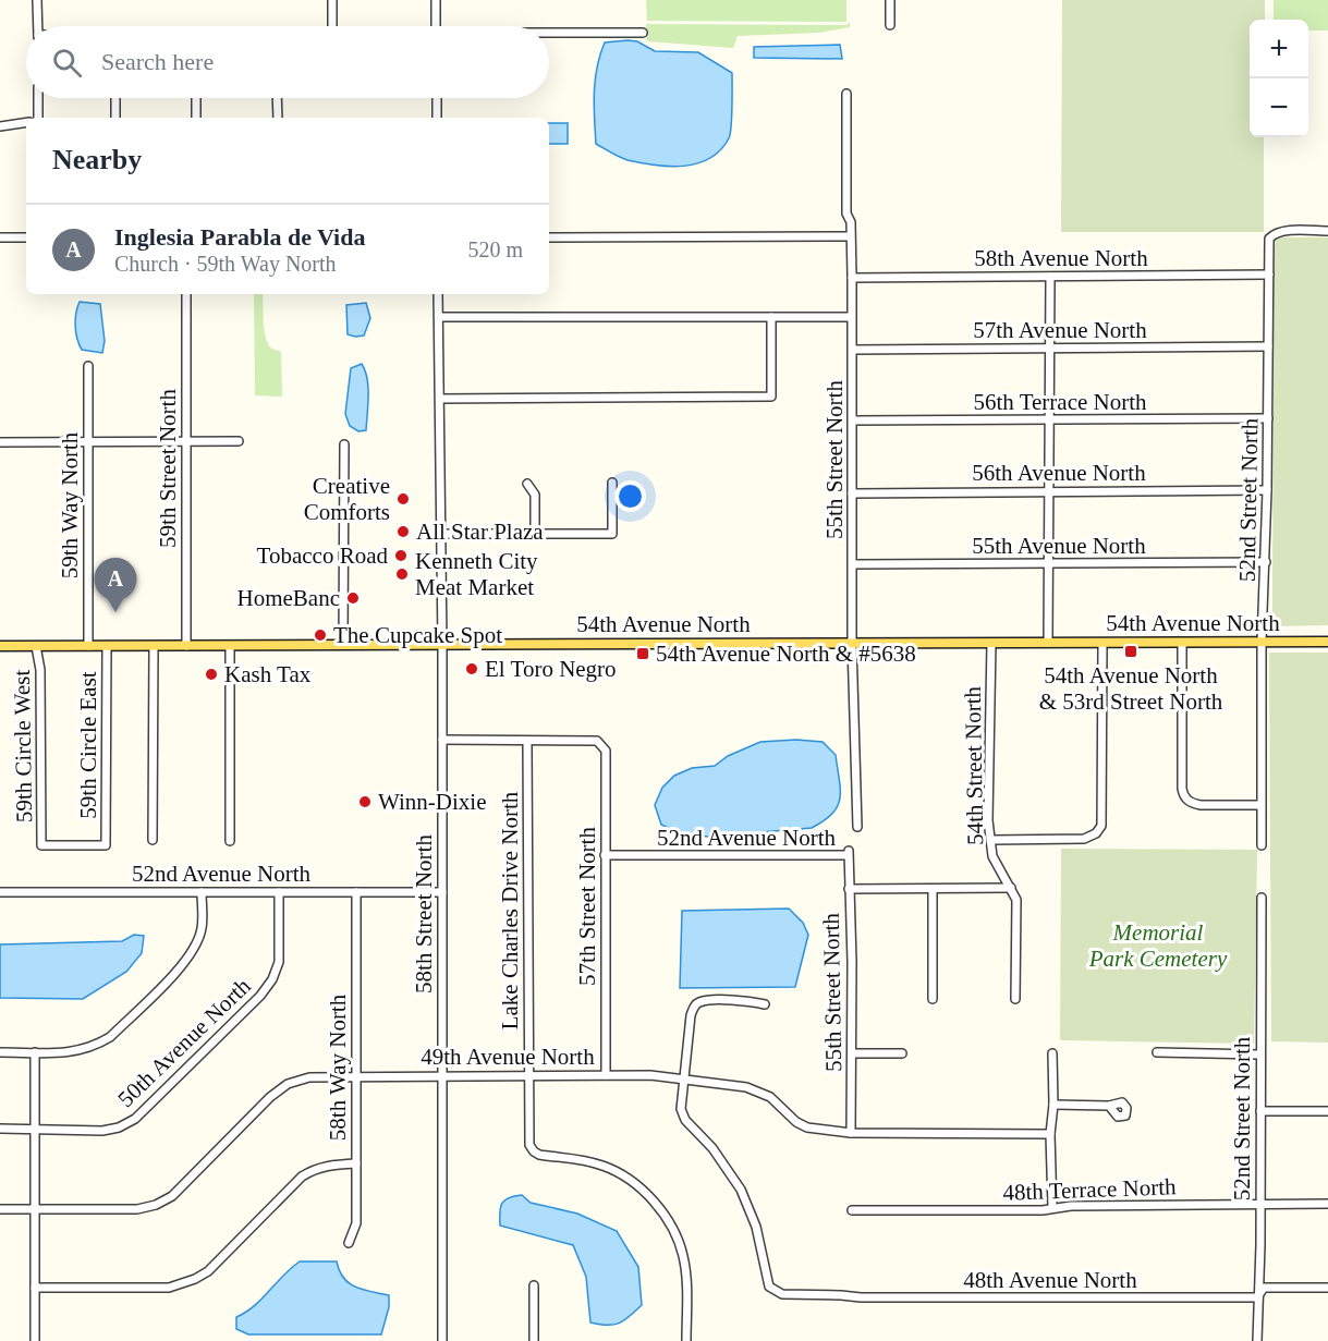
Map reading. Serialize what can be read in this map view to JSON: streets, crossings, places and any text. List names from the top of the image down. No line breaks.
{"streets":{"main road":["54th Avenue North"],"street":["58th Avenue North","57th Avenue North","56th Terrace North","55th Street North","59th Street North","56th Avenue North","52nd Street North","59th Way North","55th Avenue North","59th Circle East","59th Circle West","54th Street North","52nd Avenue North","57th Street North","Lake Charles Drive North","58th Street North","50th Avenue North","49th Avenue North","58th Way North","48th Terrace North","48th Avenue North"]},"crossings":[["58th Avenue North","55th Street North"],["58th Avenue North","52nd Street North"],["57th Avenue North","55th Street North"],["57th Avenue North","52nd Street North"],["56th Terrace North","55th Street North"],["56th Terrace North","52nd Street North"],["55th Street North","56th Avenue North"],["55th Street North","55th Avenue North"],["55th Street North","54th Avenue North"],["55th Street North","52nd Avenue North"],["55th Street North","49th Avenue North"],["59th Street North","54th Avenue North"],["56th Avenue North","52nd Street North"],["52nd Street North","55th Avenue North"],["52nd Street North","54th Avenue North"],["52nd Street North","48th Terrace North"],["52nd Street North","48th Avenue North"],["59th Way North","54th Avenue North"],["54th Avenue North","59th Circle East"],["54th Avenue North","59th Circle West"],["54th Avenue North","54th Street North"],["54th Avenue North","58th Street North"],["59th Circle East","59th Circle West"],["52nd Avenue North","57th Street North"],["52nd Avenue North","58th Street North"],["52nd Avenue North","50th Avenue North"],["52nd Avenue North","58th Way North"],["57th Street North","Lake Charles Drive North"],["57th Street North","49th Avenue North"],["Lake Charles Drive North","49th Avenue North"],["58th Street North","49th Avenue North"],["49th Avenue North","58th Way North"],["49th Avenue North","48th Avenue North"]],"parks":["Memorial Park Cemetery"],"places":{"other":["Creative Comforts","All Star Plaza","Tobacco Road","Kenneth City Meat Market","HomeBanc","The Cupcake Spot","El Toro Negro","Kash Tax","Winn-Dixie"],"transit":["54th Avenue North & 53rd Street North","54th Avenue North & #5638"]},"page":{"map_buttons":["+","−"],"search":"Search here","heading":"Nearby","list":[{"mark":"A","name":"Inglesia Parabla de Vida","note":"Church · 59th Way North","value":"520 m"}],"pins":"A"}}
